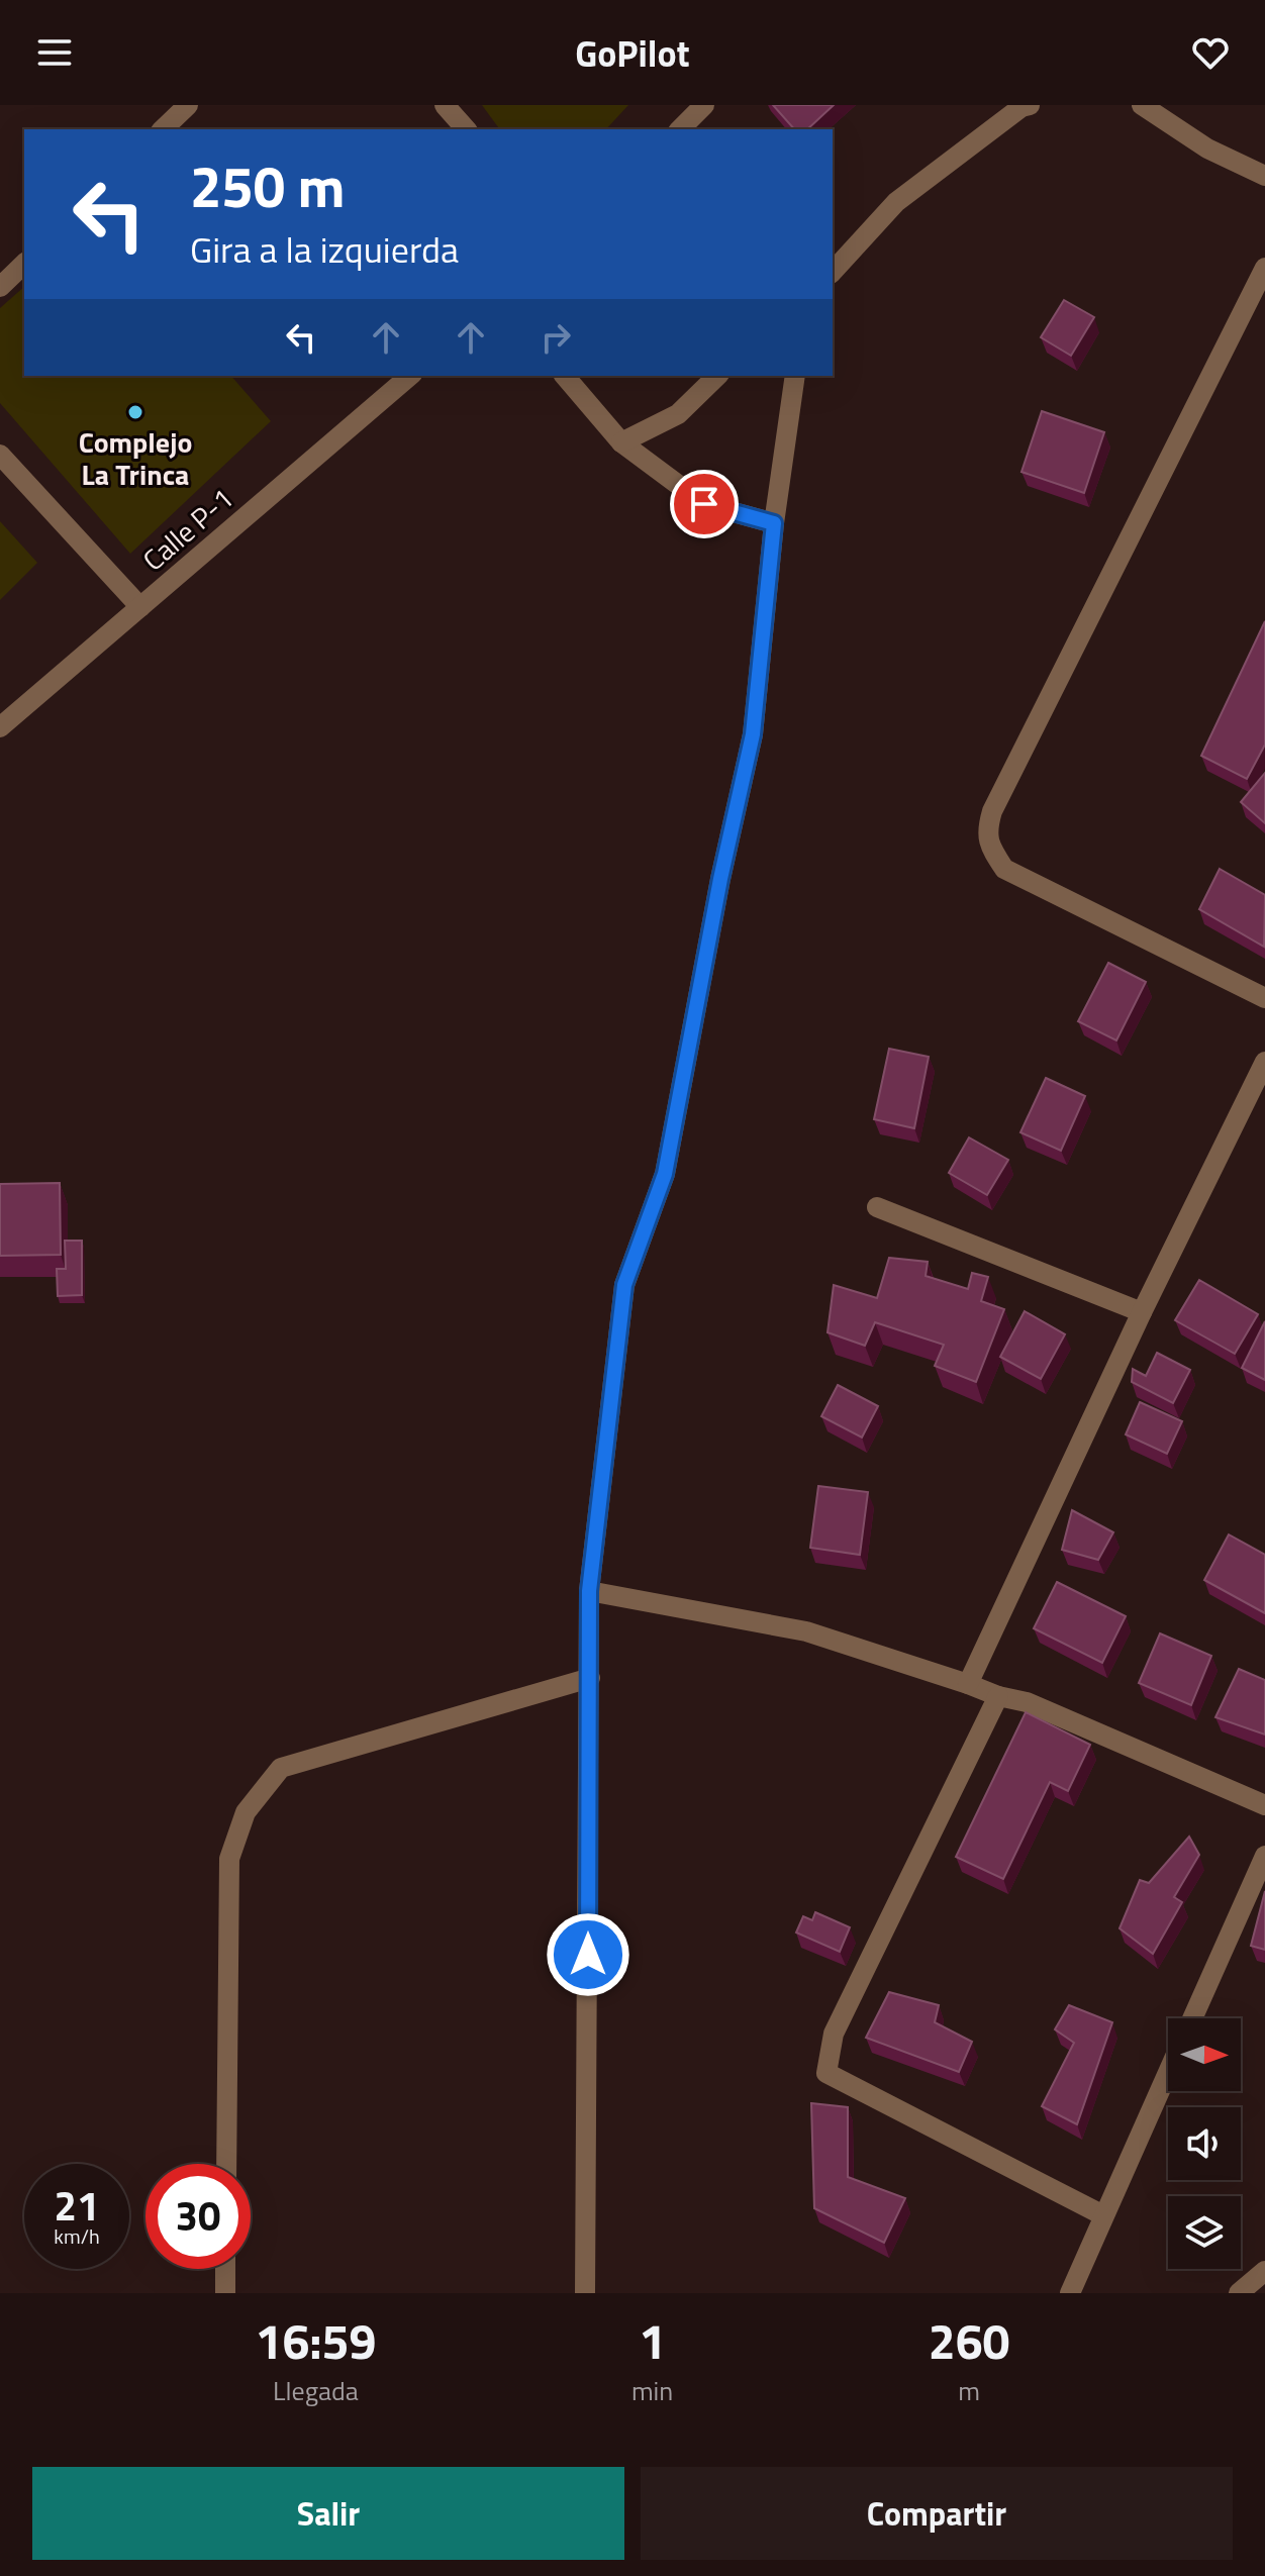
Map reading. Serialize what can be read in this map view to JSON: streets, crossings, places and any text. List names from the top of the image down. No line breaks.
{"streets":{"street":["Calle P-1"]},"places":["Complejo La Trinca"],"north":"right","page":{"header":"GoPilot","turn":["250 m","Gira a la izquierda"],"speed":"21 km/h","limit":"30","eta":["16:59","Llegada","1","min","260","m"],"buttons":["Salir","Compartir"]}}
